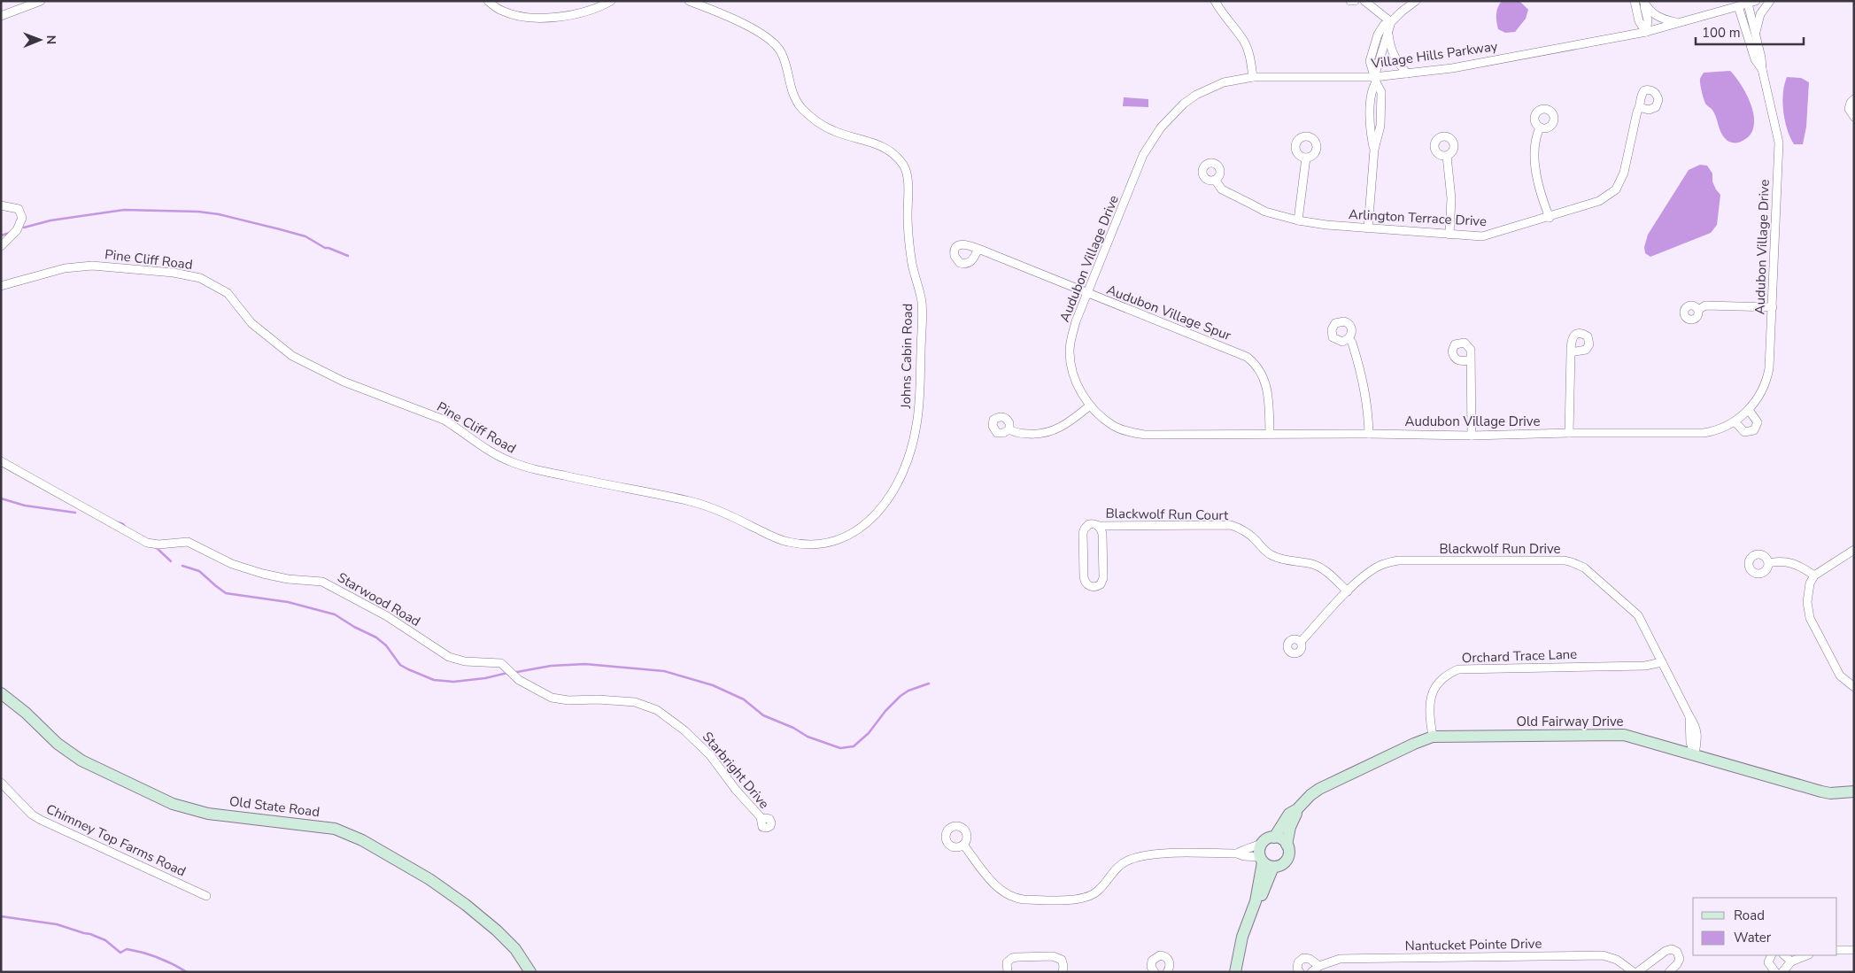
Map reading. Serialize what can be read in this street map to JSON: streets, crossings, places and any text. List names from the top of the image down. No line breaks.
{"streets":{"street":["Village Hills Parkway","Arlington Terrace Drive","Audubon Village Drive","Pine Cliff Road","Audubon Village Spur","Johns Cabin Road","Blackwolf Run Court","Blackwolf Run Drive","Starwood Road","Orchard Trace Lane","Old Fairway Drive","Starbright Drive","Old State Road","Chimney Top Farms Road","Nantucket Pointe Drive"]},"crossings":[["Village Hills Parkway","Audubon Village Drive"],["Audubon Village Drive","Audubon Village Spur"],["Pine Cliff Road","Johns Cabin Road"],["Blackwolf Run Court","Blackwolf Run Drive"],["Blackwolf Run Drive","Orchard Trace Lane"],["Blackwolf Run Drive","Old Fairway Drive"],["Starwood Road","Starbright Drive"],["Orchard Trace Lane","Old Fairway Drive"]],"legend":["Road","Water"],"scale_bar":"100 m","north":"right"}
